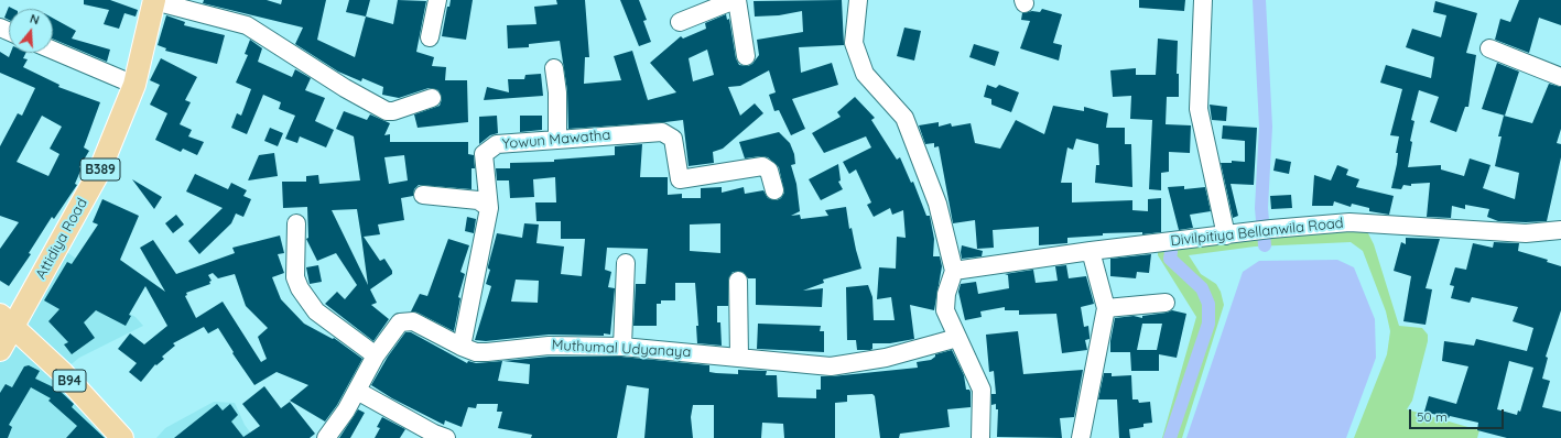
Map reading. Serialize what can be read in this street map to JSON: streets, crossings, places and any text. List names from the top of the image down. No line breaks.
{"streets":{"main road":["B389","Attidiya Road","B94"],"street":["Yowun Mawatha","Divilpitiya Bellanwila Road","Muthumal Udyanaya"]},"crossings":[["Yowun Mawatha","Muthumal Udyanaya"],["Attidiya Road","B94"]],"scale_bar":"50 m","north":"top"}
